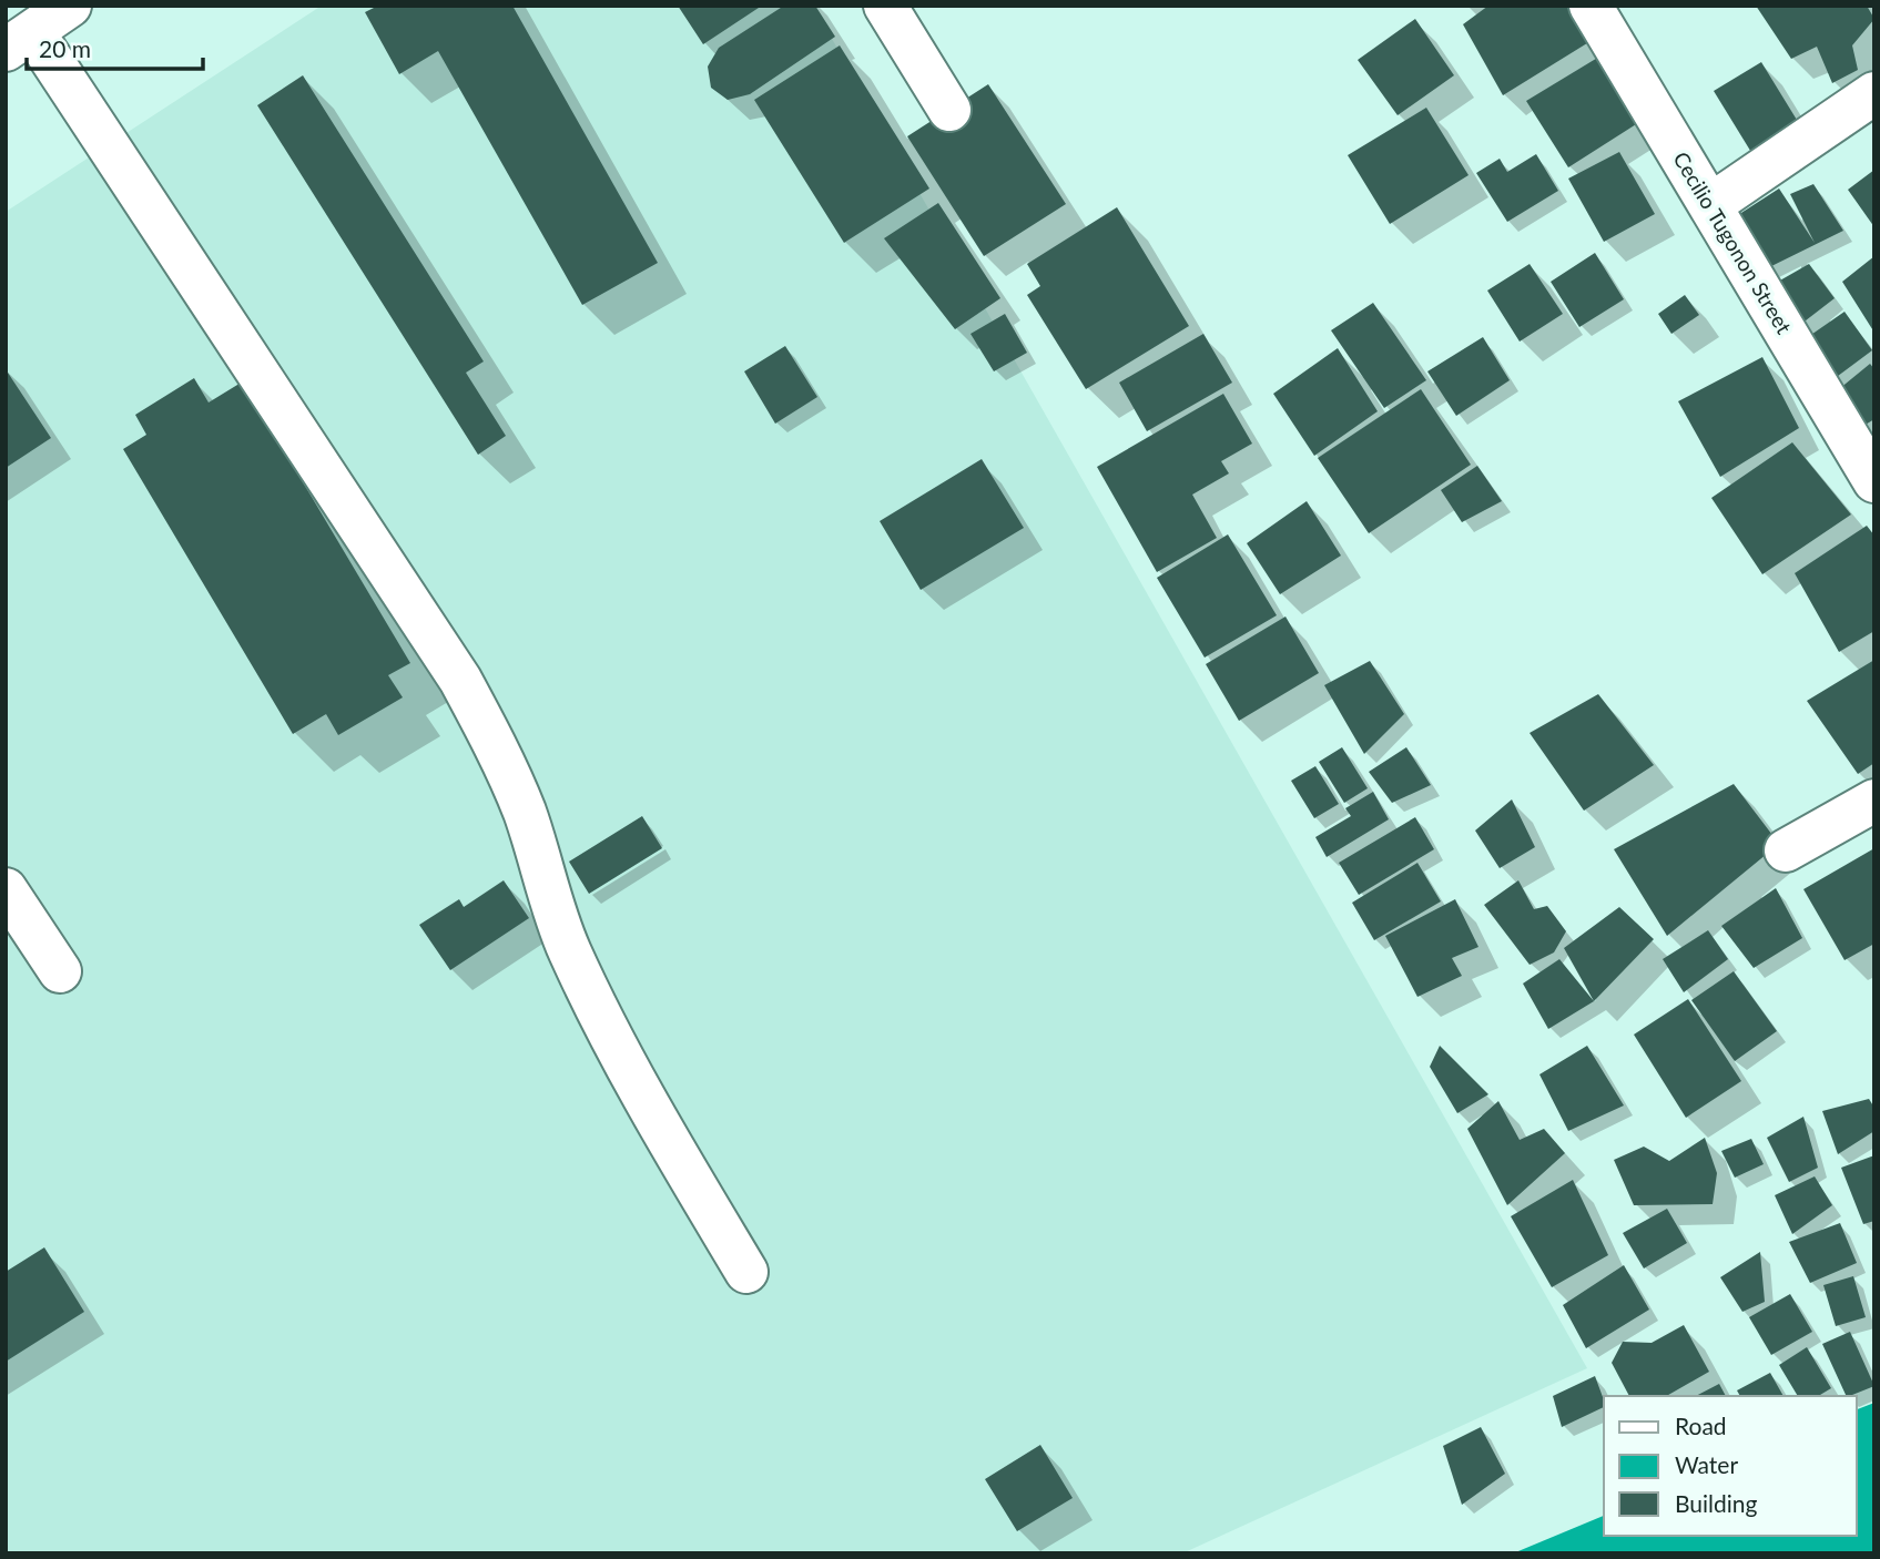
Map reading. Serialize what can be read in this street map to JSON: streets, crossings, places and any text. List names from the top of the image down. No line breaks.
{"streets":{"street":["Cecilio Tugonon Street"]},"legend":["Road","Water","Building"],"scale_bar":"20 m"}
